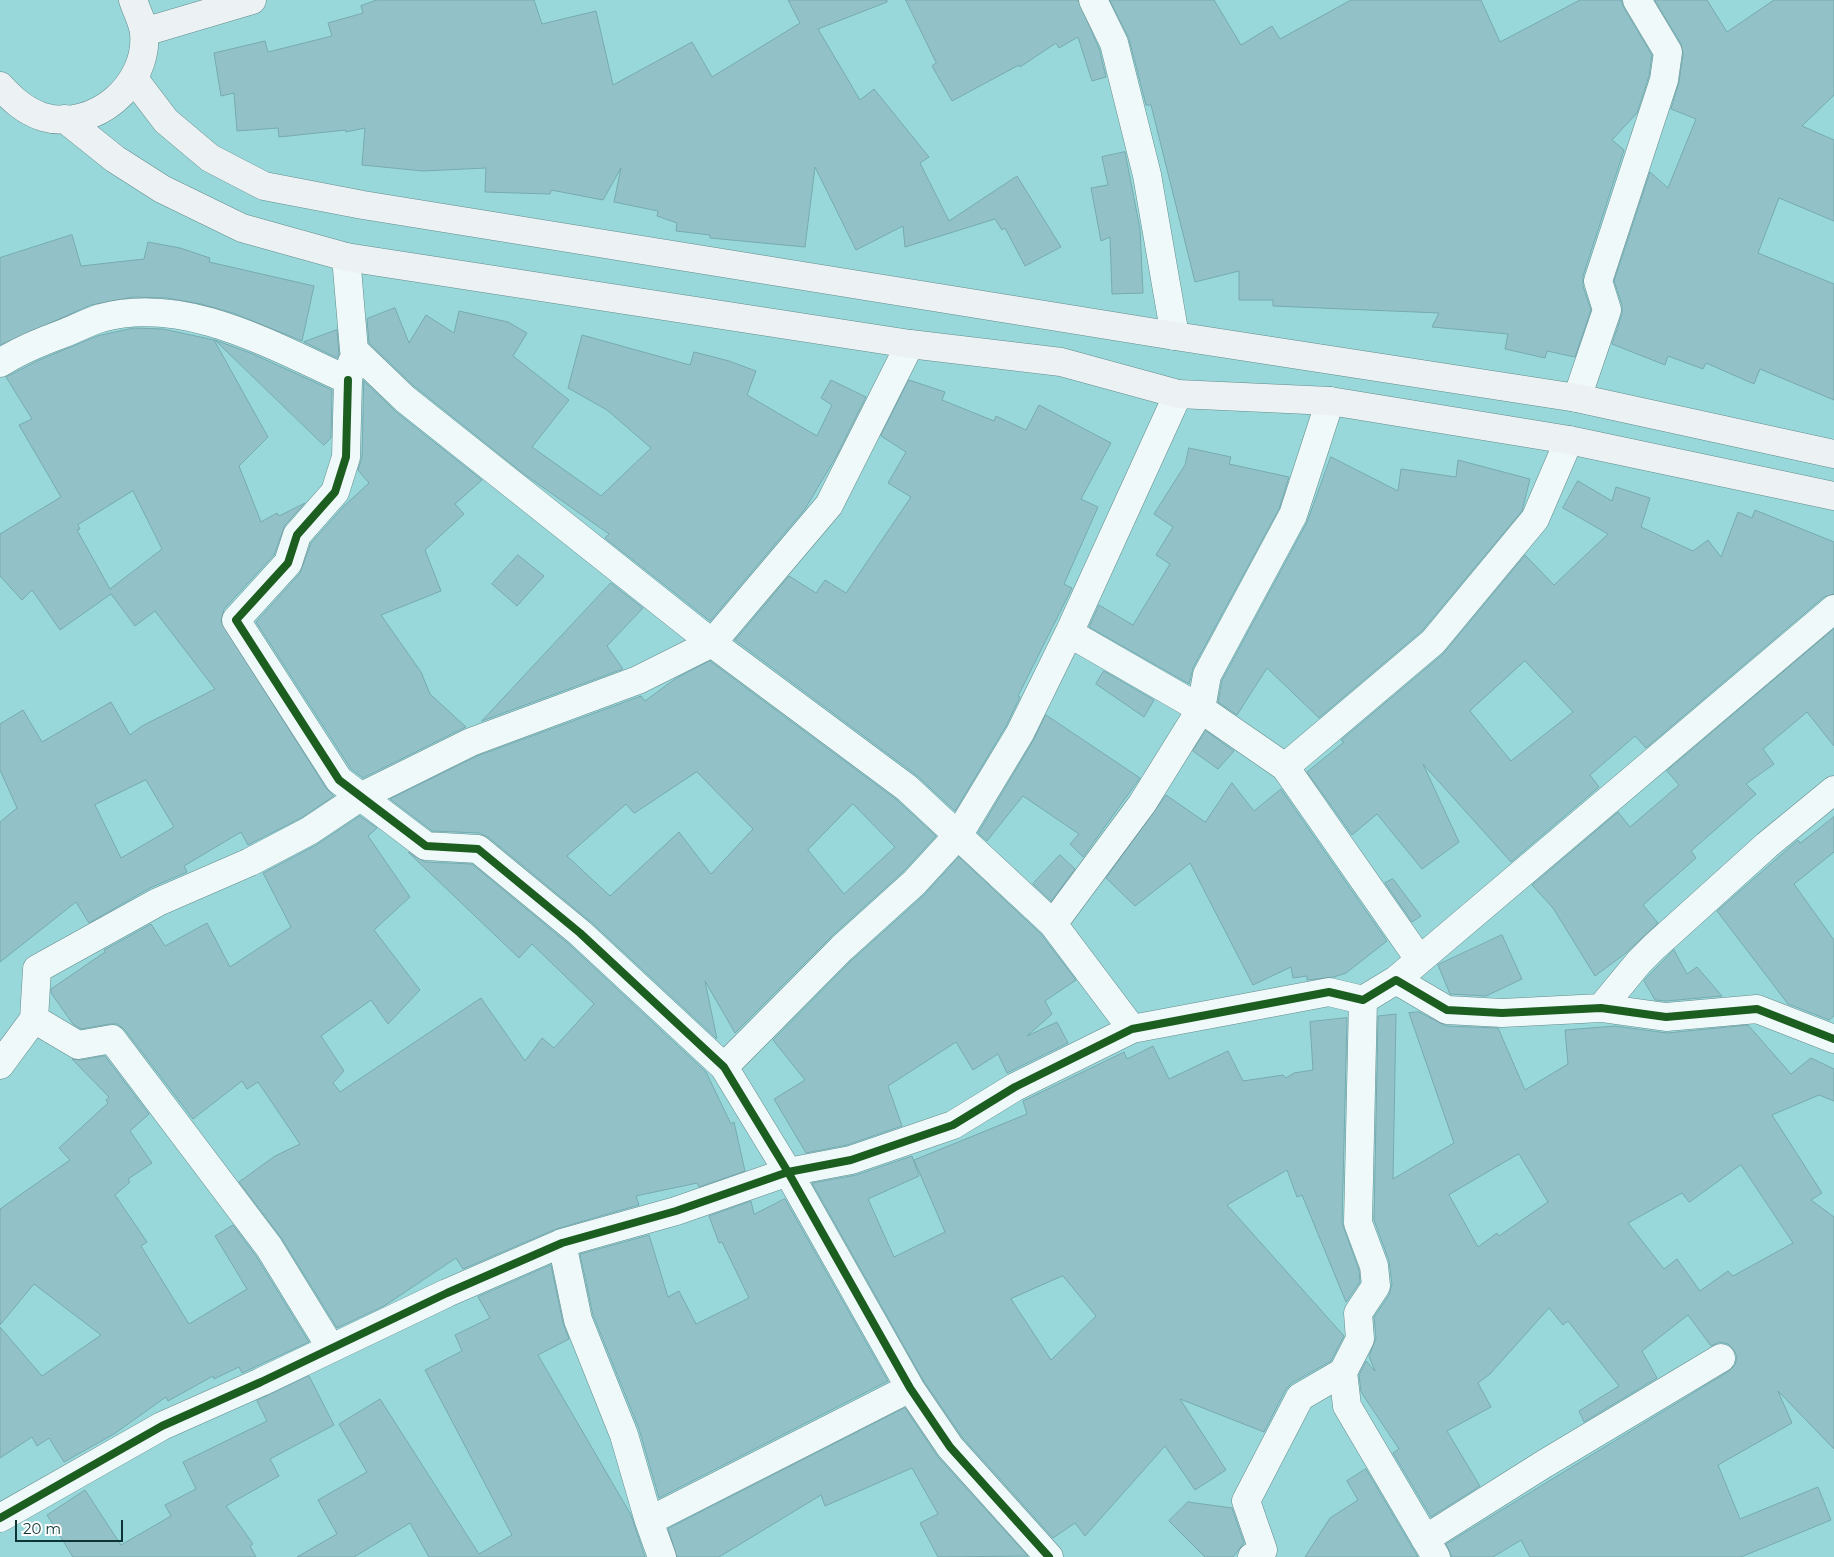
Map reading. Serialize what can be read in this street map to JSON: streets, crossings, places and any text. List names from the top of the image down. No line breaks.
{"scale_bar":"20 m"}
